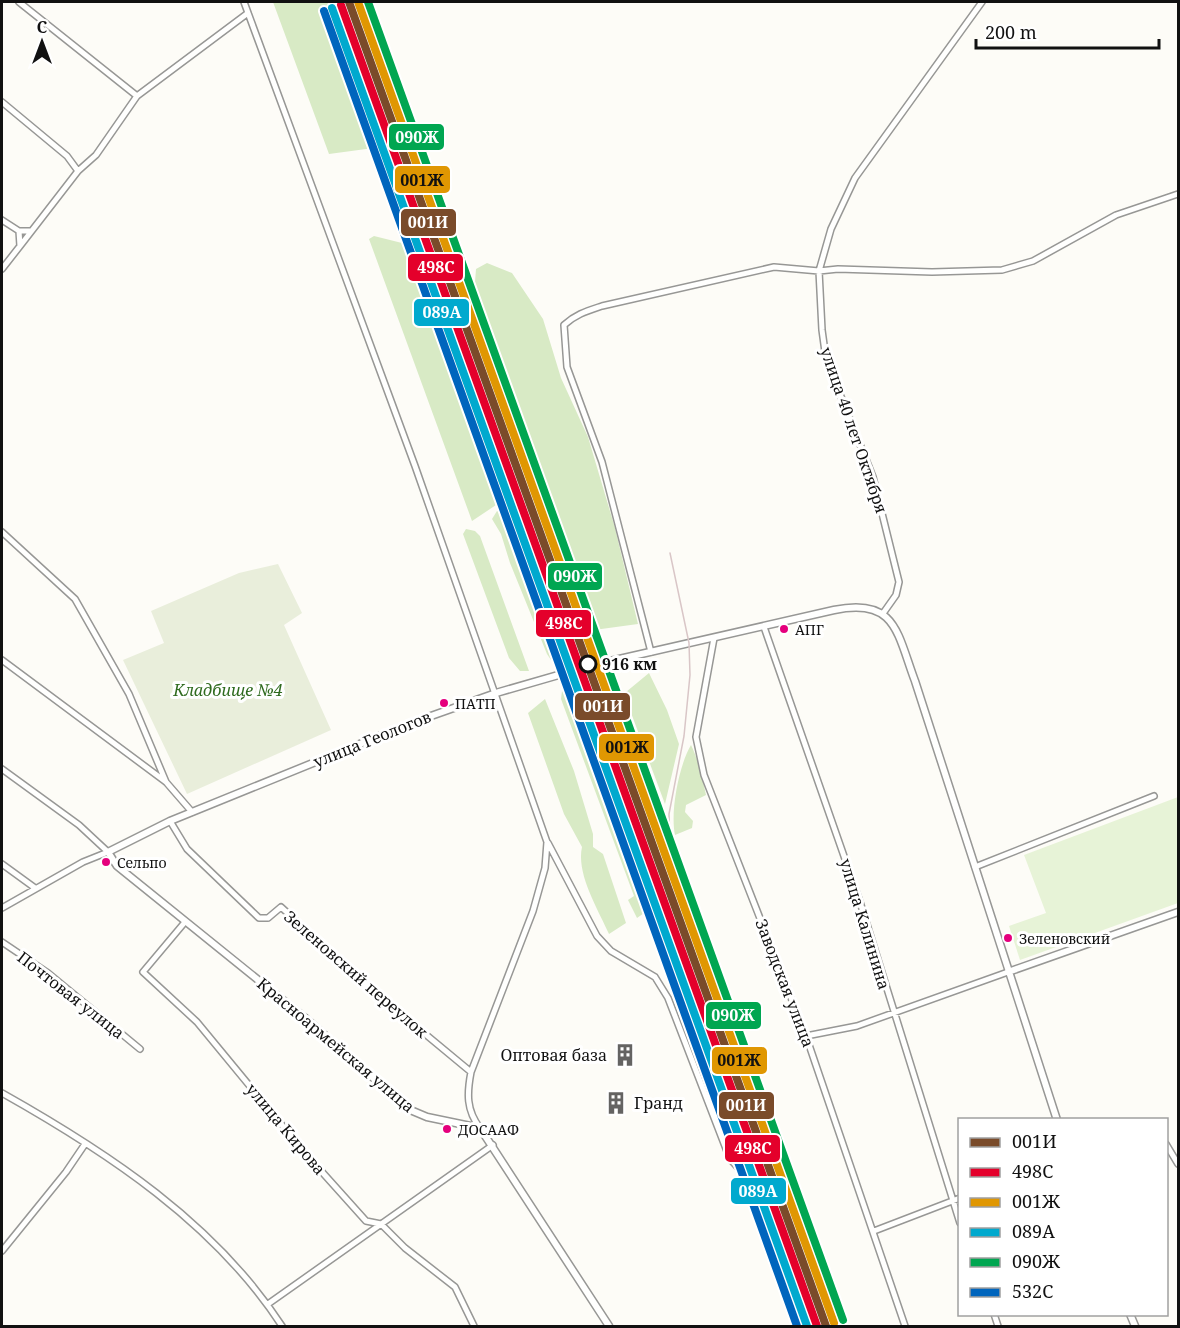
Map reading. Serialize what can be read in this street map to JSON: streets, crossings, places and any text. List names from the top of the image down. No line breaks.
{"streets":{"street":["улица 40 лет Октября","улица Геологов","улица Калинина","Зеленовский переулок","Заводская улица","Почтовая улица","Красноармейская улица","улица Кирова"]},"crossings":[["улица Геологов","Зеленовский переулок"],["улица Геологов","Красноармейская улица"],["Красноармейская улица","улица Кирова"]],"parks":["Кладбище №4"],"places":{"other":["АПГ","916 км","ПАТП","Сельпо","Зеленовский","ДОСААФ"],"building":["Оптовая база","Гранд"]},"lines":["transit line 001И","transit line 001Ж","transit line 090Ж","transit line 498С","transit line 089А","transit line 532С"],"legend":["001И","498С","001Ж","089А","090Ж","532С"],"scale_bar":"200 m","north":"top"}
